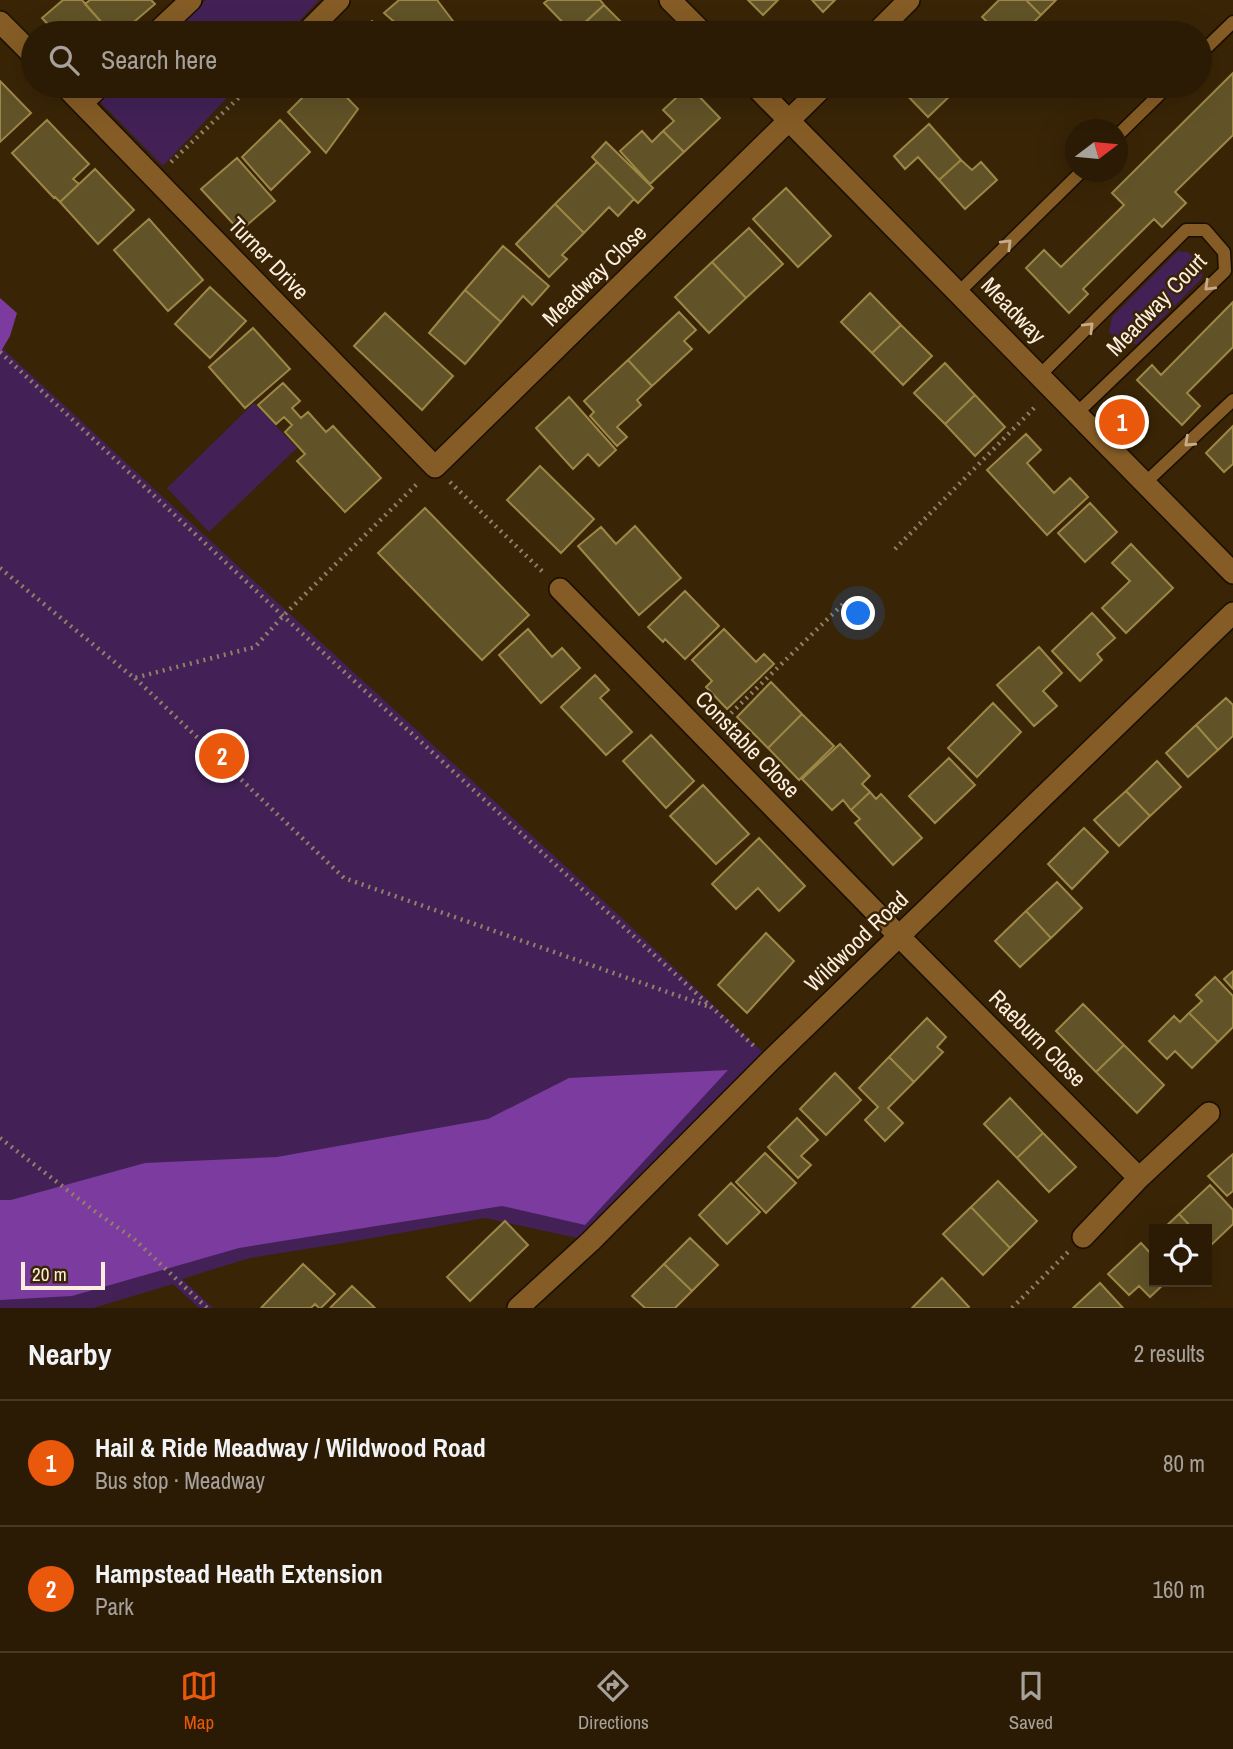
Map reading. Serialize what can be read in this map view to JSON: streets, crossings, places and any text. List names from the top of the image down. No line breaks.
{"streets":{"street":["Turner Drive","Meadway Close","Meadway","Constable Close","Wildwood Road","Raeburn Close"],"lane":["Meadway Court"]},"crossings":[["Turner Drive","Meadway Close"],["Meadway Close","Meadway"],["Meadway Court","Meadway"],["Constable Close","Wildwood Road"],["Constable Close","Raeburn Close"],["Wildwood Road","Raeburn Close"]],"scale_bar":"20 m","north":"right","page":{"search":"Search here","pins":["1","2"],"scale":"20 m","heading":["Nearby","2 results"],"list":[{"mark":"1","name":"Hail & Ride Meadway / Wildwood Road","note":"Bus stop · Meadway","value":"80 m"},{"mark":"2","name":"Hampstead Heath Extension","note":"Park","value":"160 m"}],"nav":["Map","Directions","Saved"]}}
